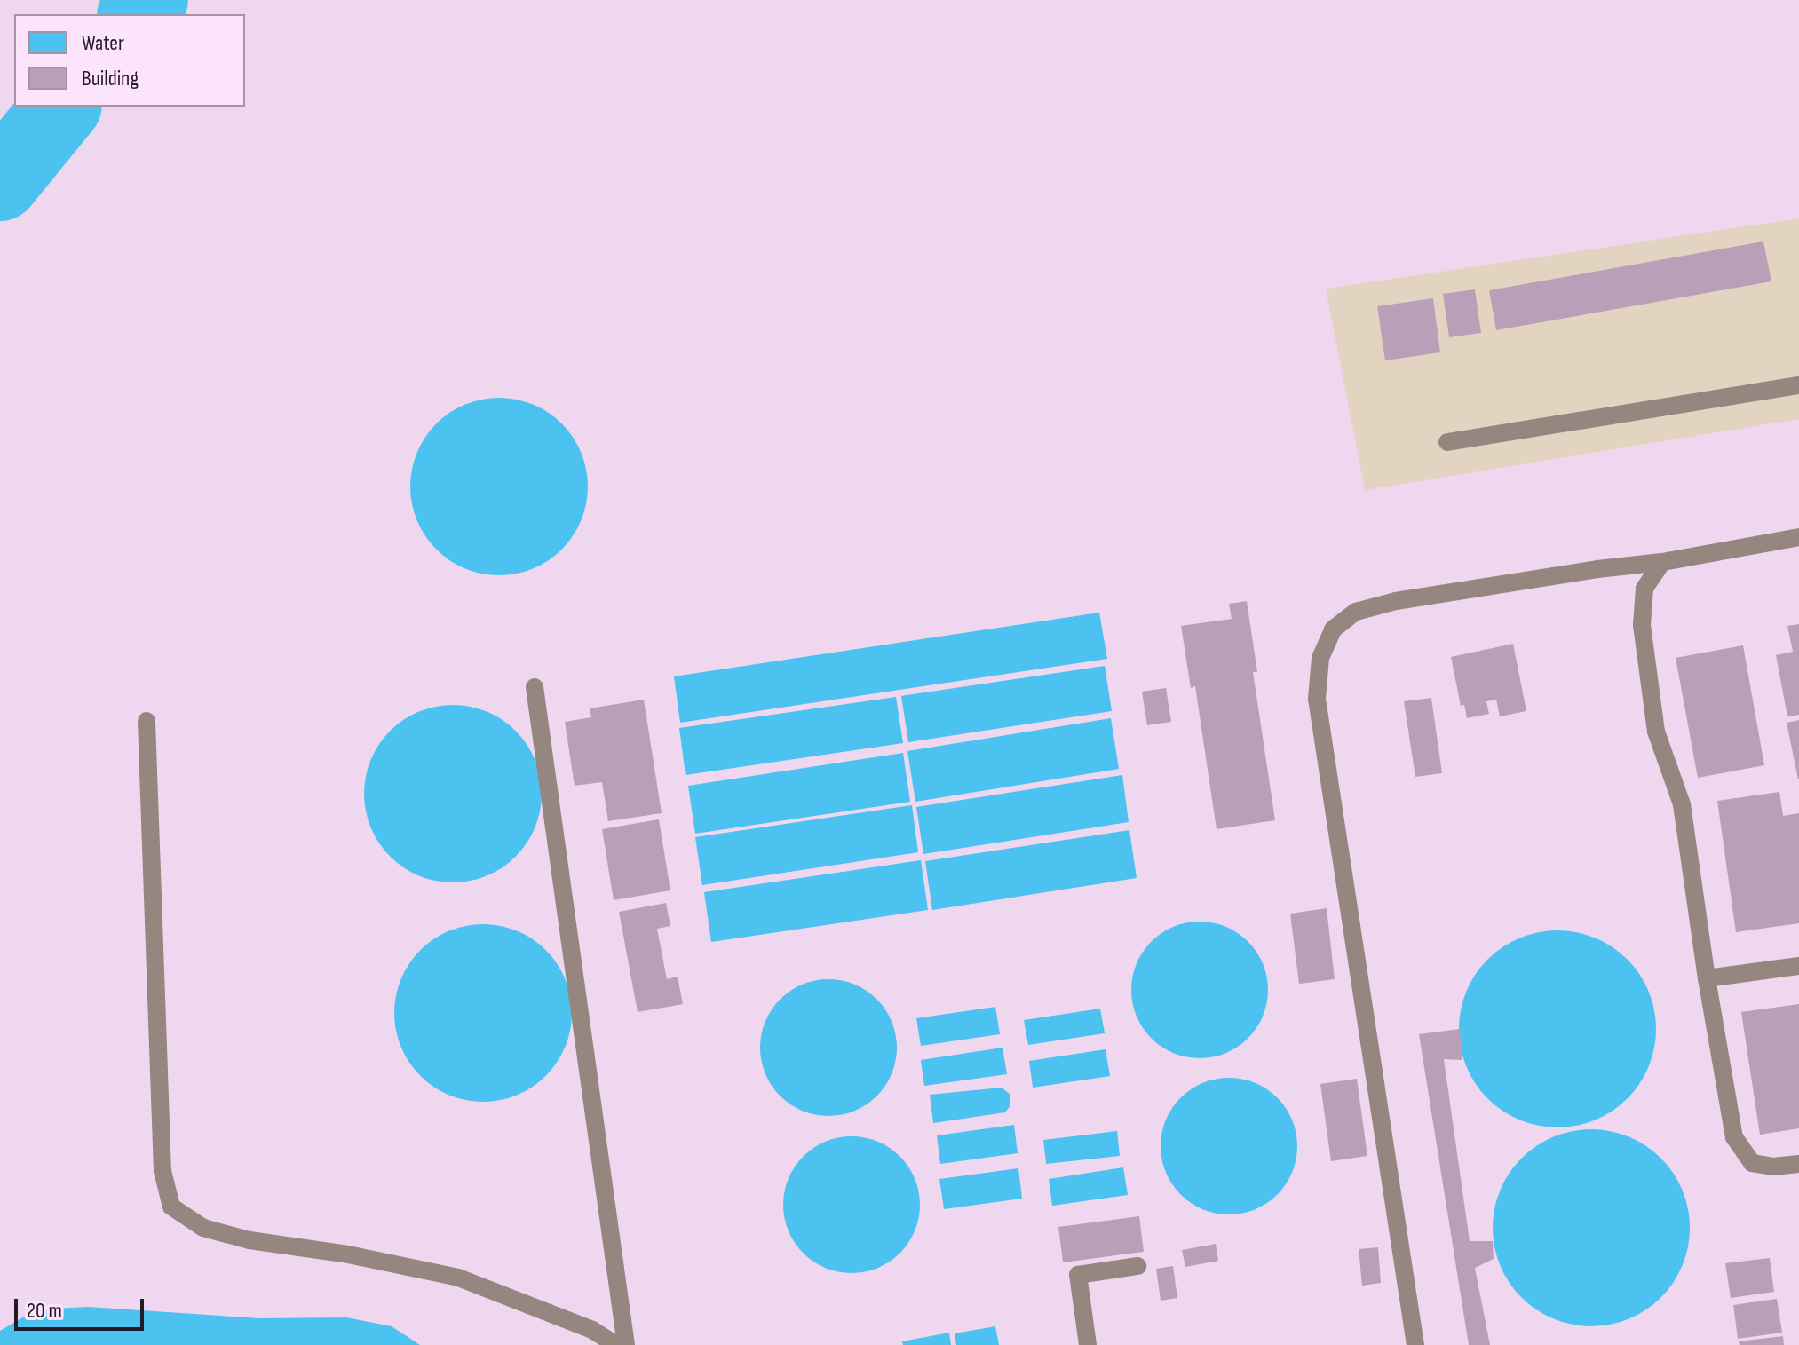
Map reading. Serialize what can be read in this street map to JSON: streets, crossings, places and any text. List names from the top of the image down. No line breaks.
{"legend":["Water","Building"],"scale_bar":"20 m"}
